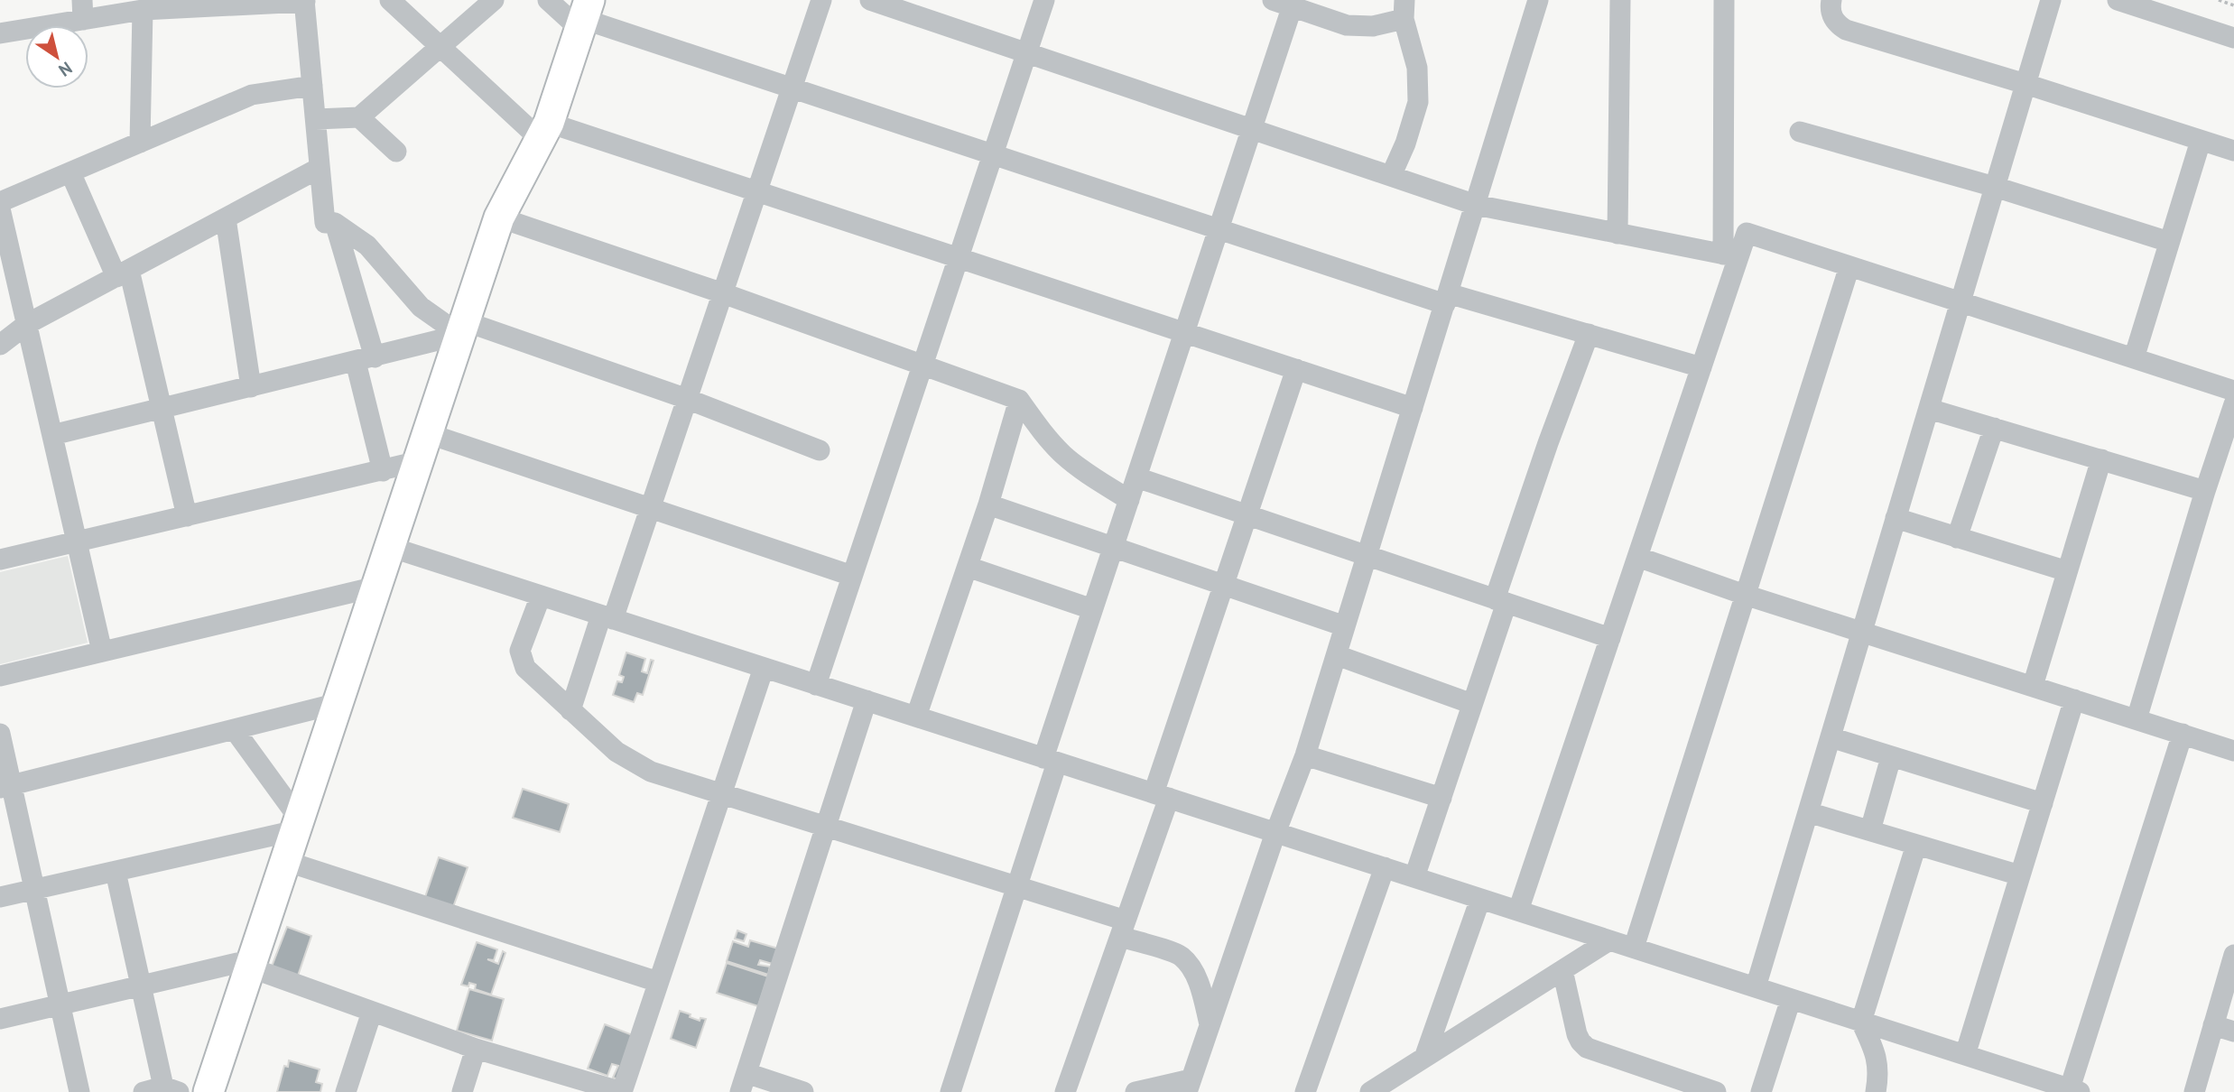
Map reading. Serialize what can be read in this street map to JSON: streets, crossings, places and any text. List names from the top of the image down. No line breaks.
{"north":"bottom right"}
